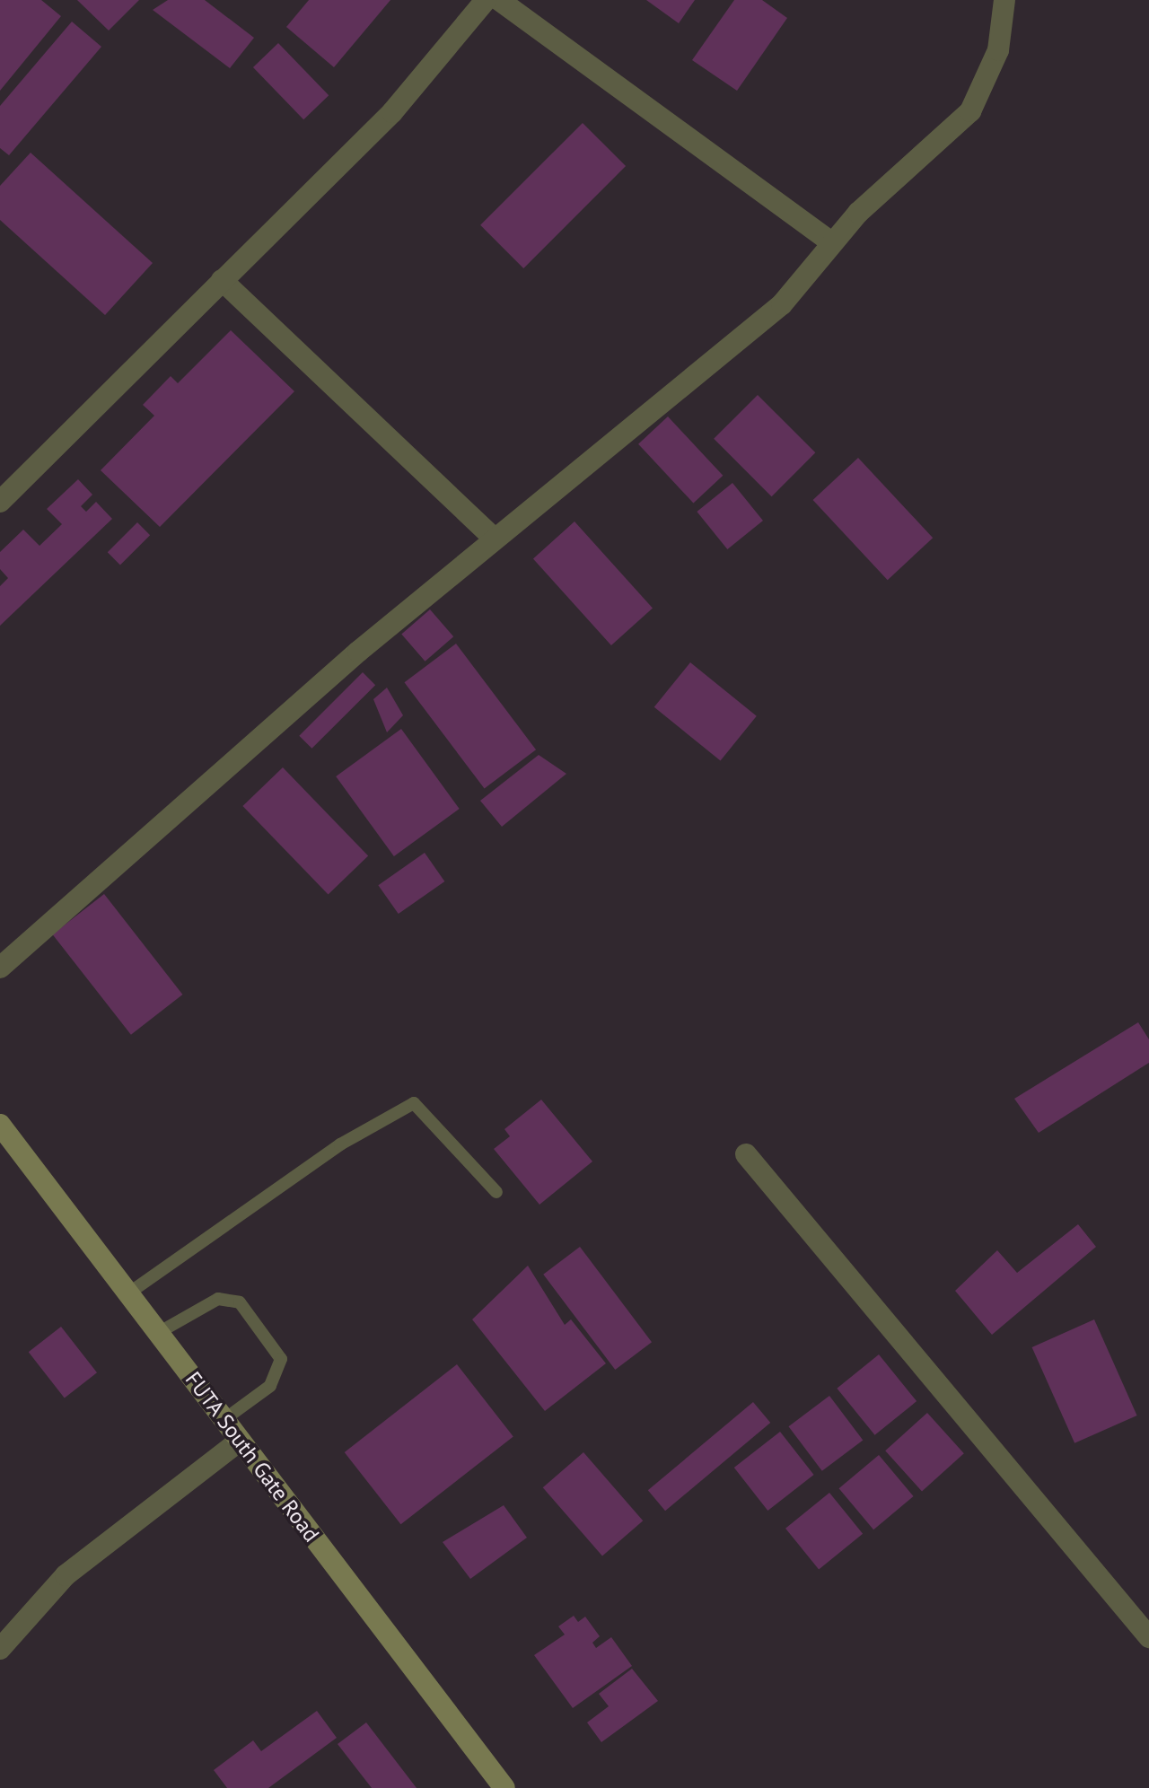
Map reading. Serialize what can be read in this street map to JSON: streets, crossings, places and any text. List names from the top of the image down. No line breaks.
{"streets":{"main road":["FUTA South Gate Road"]}}
